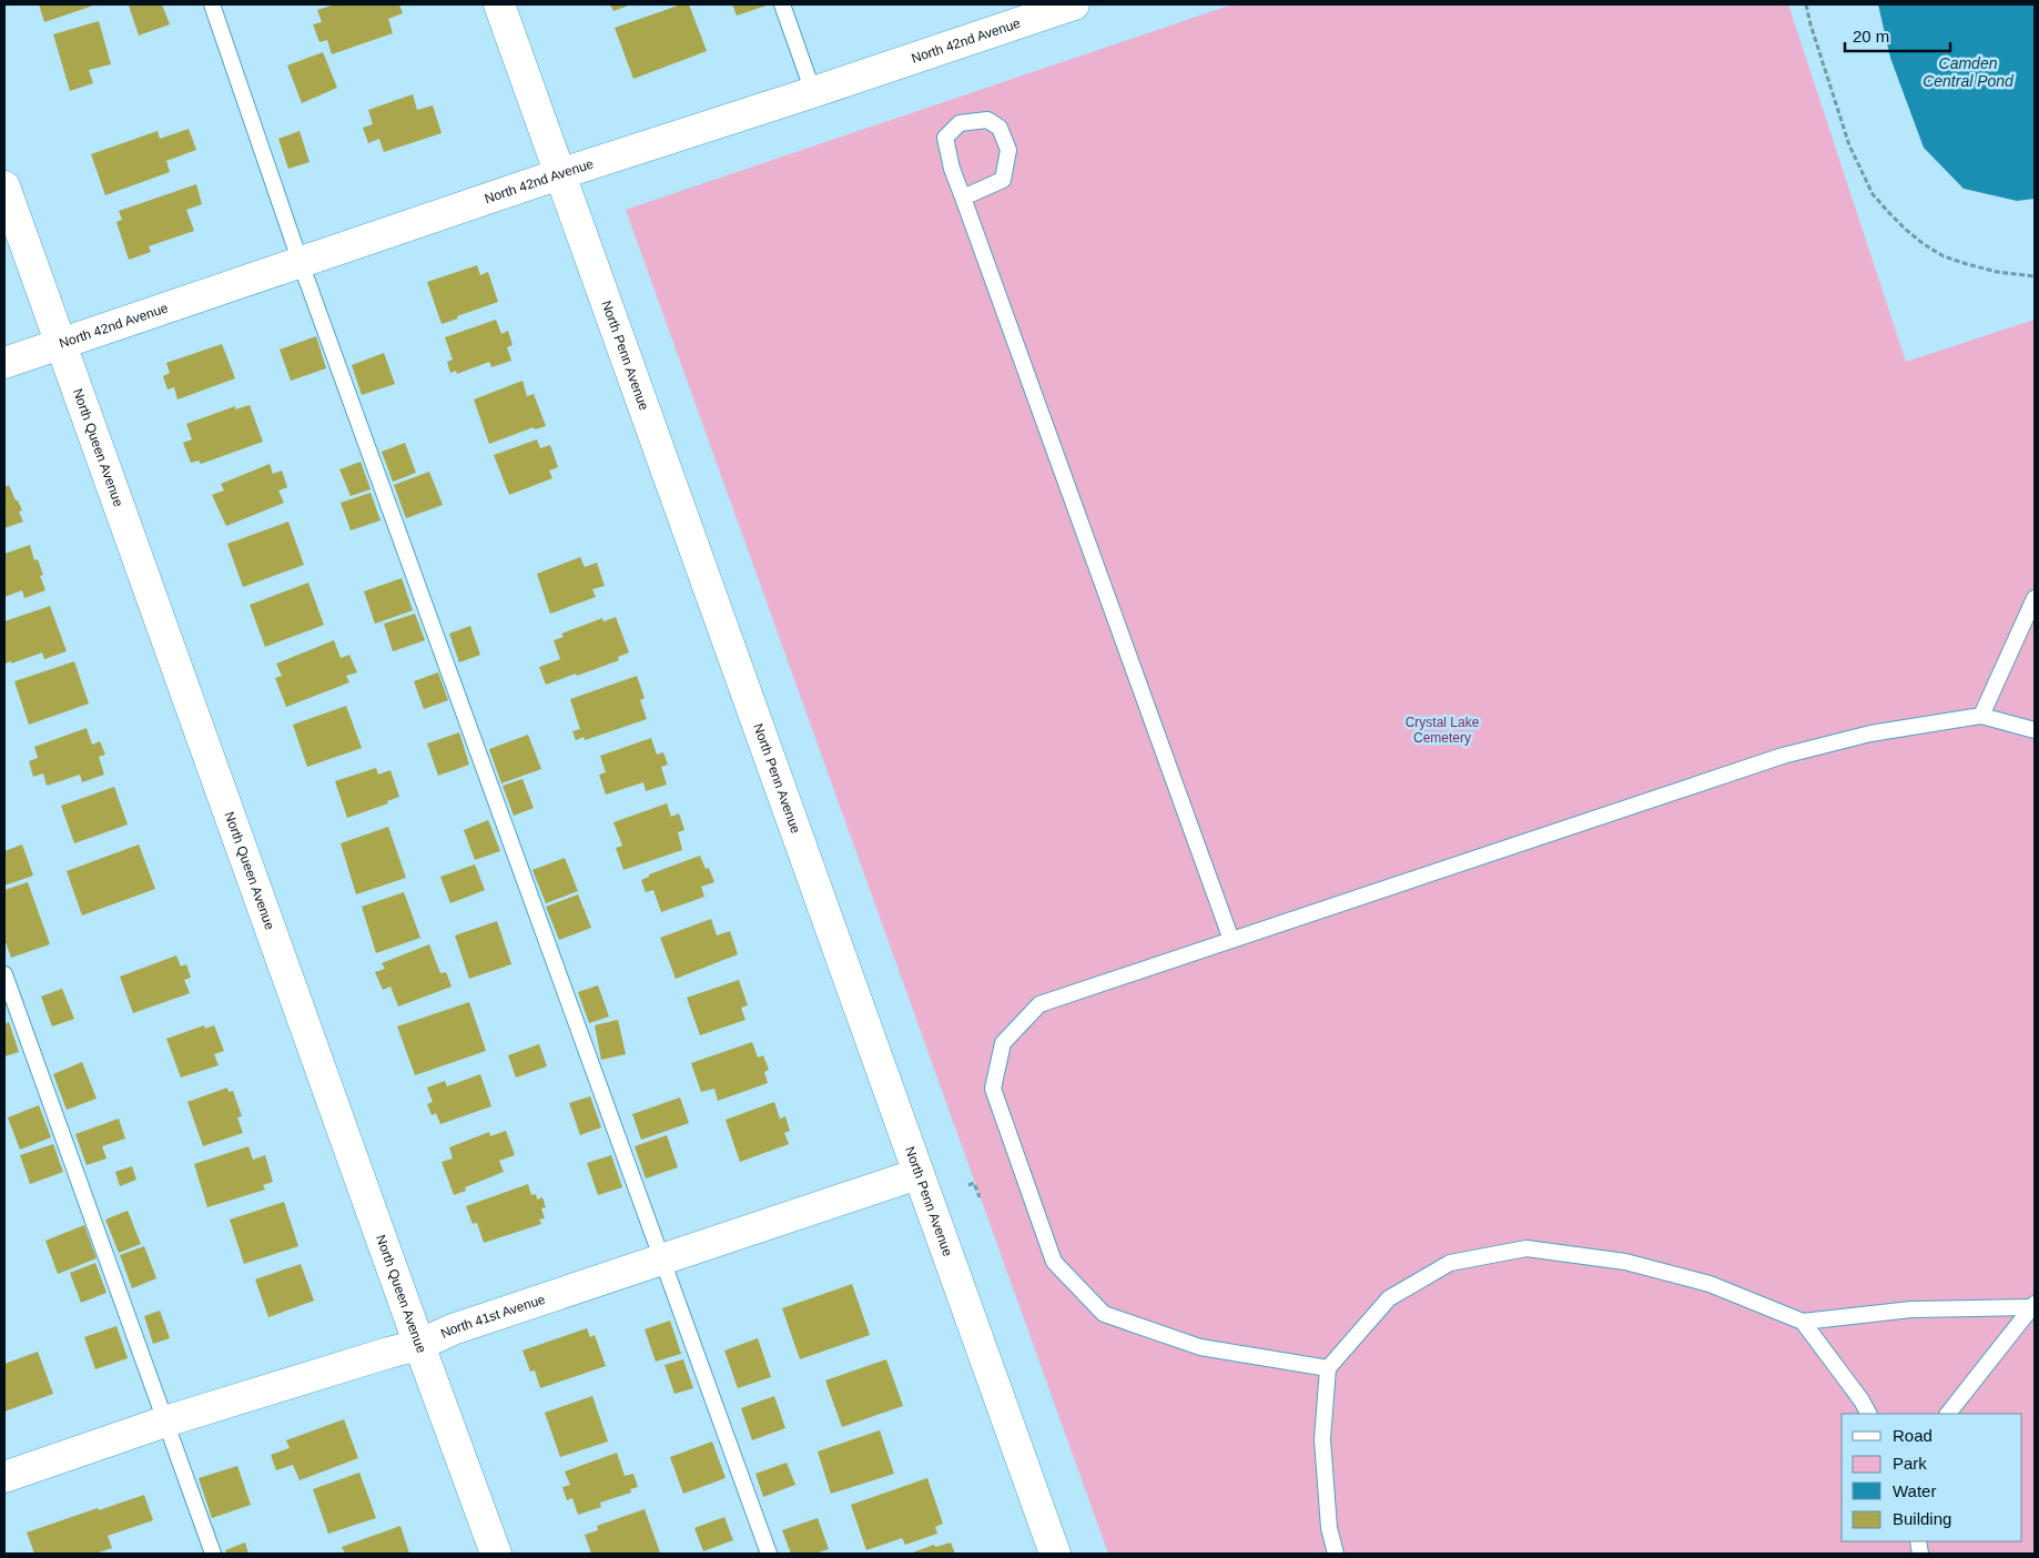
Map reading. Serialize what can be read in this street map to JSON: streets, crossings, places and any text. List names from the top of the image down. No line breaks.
{"streets":{"street":["North 42nd Avenue","North Penn Avenue","North Queen Avenue","North 41st Avenue"]},"crossings":[["North 42nd Avenue","North Penn Avenue"],["North 42nd Avenue","North Queen Avenue"],["North Penn Avenue","North 41st Avenue"],["North Queen Avenue","North 41st Avenue"]],"water":["Camden Central Pond"],"parks":["Crystal Lake Cemetery"],"legend":["Road","Park","Water","Building"],"scale_bar":"20 m"}
